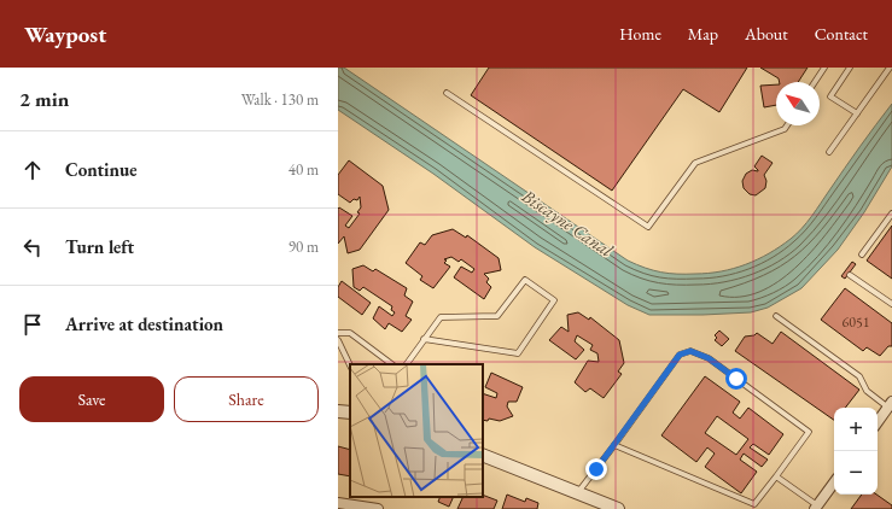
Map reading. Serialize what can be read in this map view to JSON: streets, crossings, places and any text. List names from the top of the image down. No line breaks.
{"water":["Biscayne Canal"],"house_numbers":["6051"],"north":"top left","page":{"header":"Waypost","nav":["Home","Map","About","Contact"],"heading":["2 min","Walk · 130 m"],"list":[["Continue","40 m"],["Turn left","90 m"],"Arrive at destination"],"buttons":["Save","Share"],"map_buttons":["+","−"]}}
